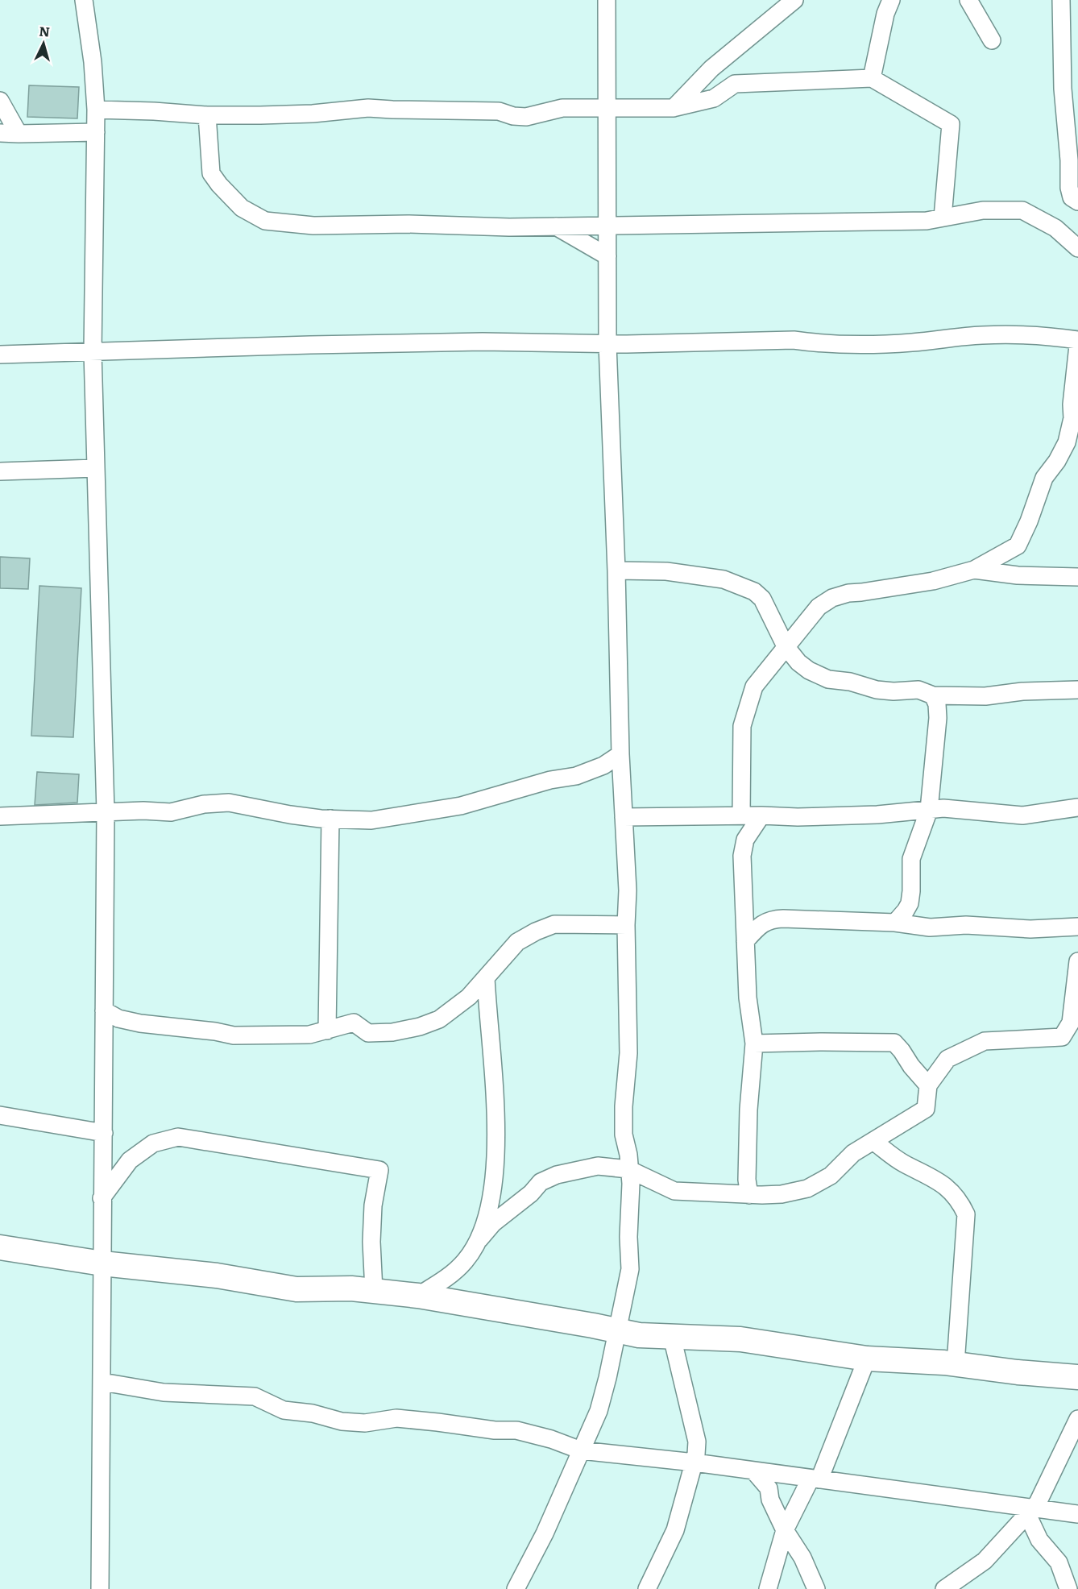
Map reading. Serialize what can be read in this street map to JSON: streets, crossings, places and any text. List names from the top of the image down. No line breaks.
{"north":"top"}
